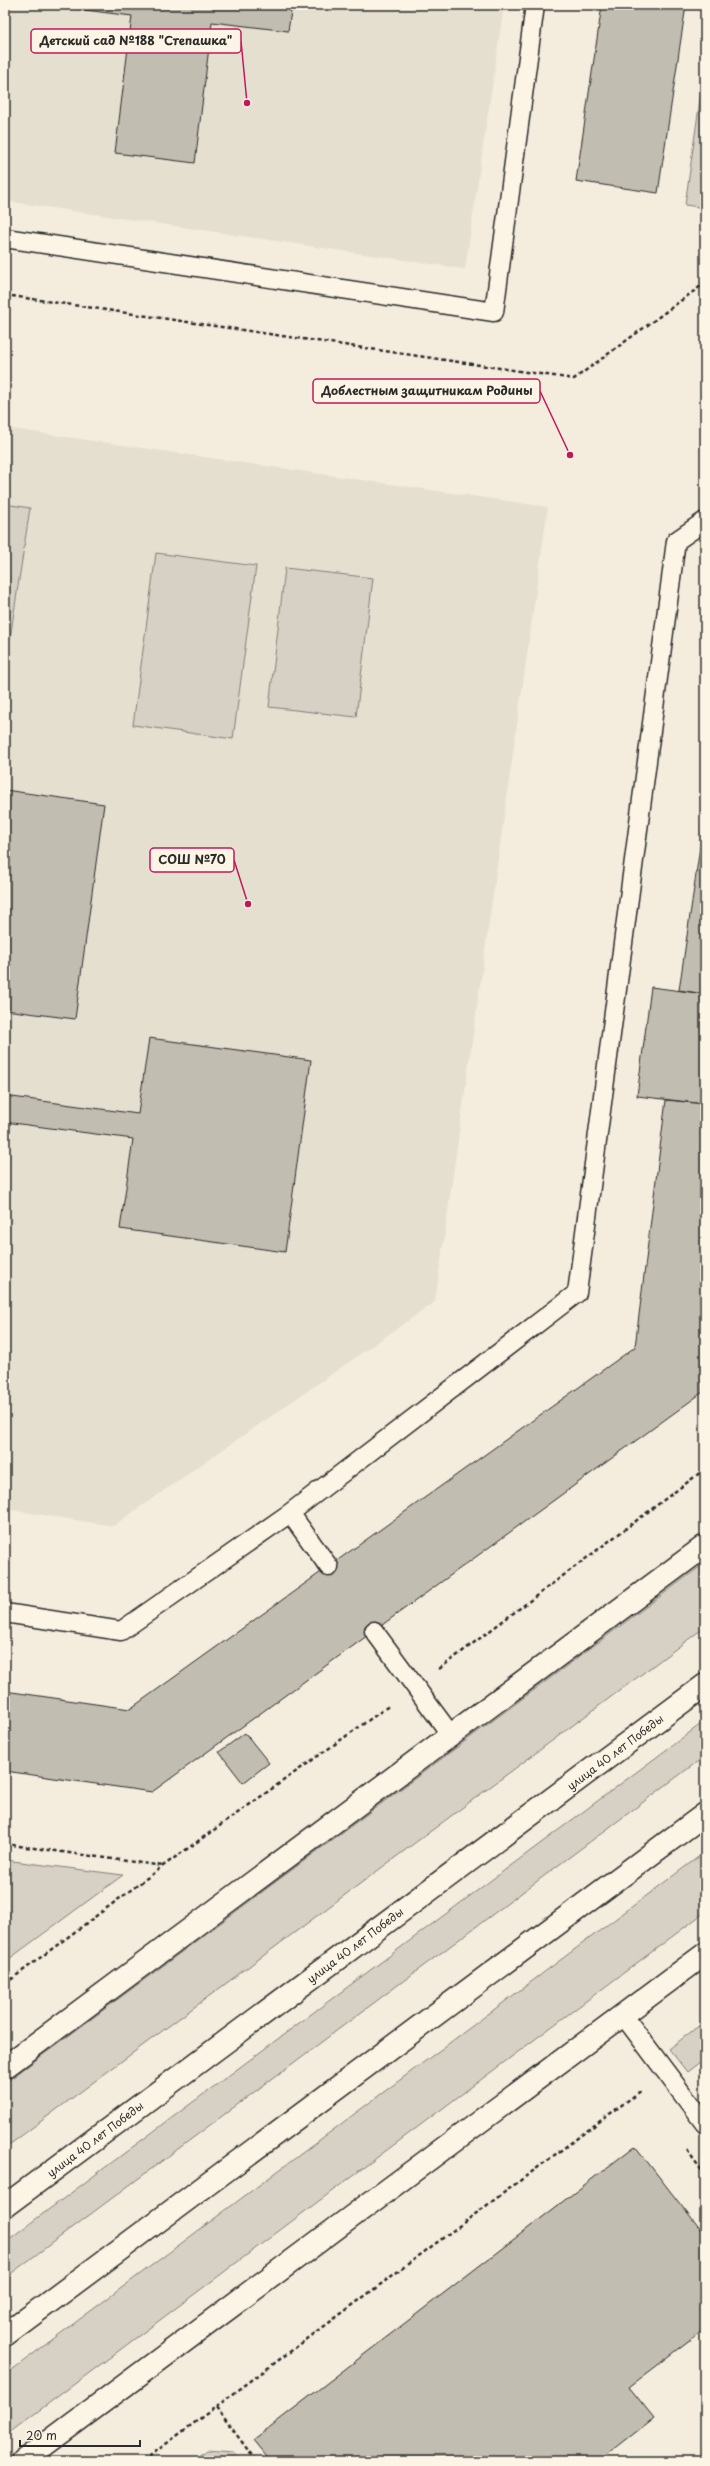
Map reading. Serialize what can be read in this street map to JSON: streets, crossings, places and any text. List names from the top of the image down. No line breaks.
{"streets":{"main road":["улица 40 лет Победы"]},"places":["Детский сад №188 \"Степашка\"","Доблестным защитникам Родины","СОШ №70"],"scale_bar":"20 m"}
